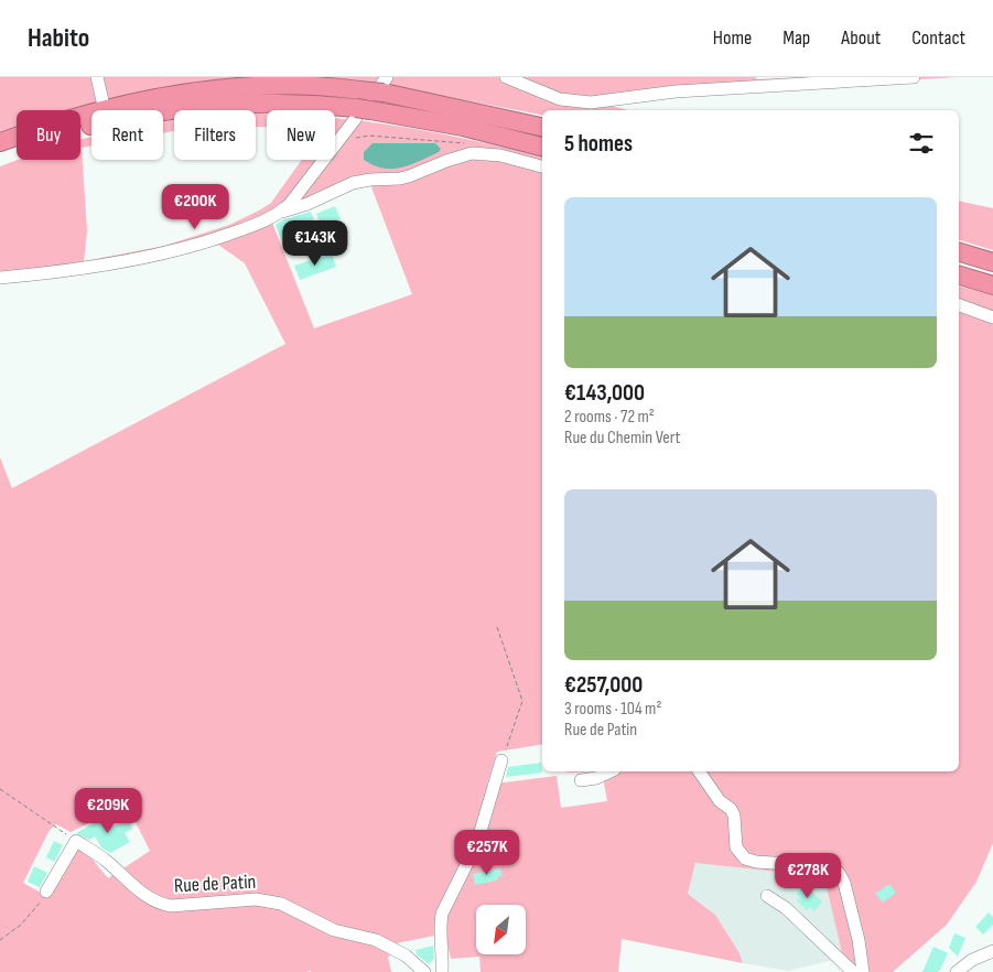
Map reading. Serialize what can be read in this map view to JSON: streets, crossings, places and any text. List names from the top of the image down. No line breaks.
{"streets":{"street":["Rue de Patin"]},"north":"bottom left","page":{"header":"Habito","nav":["Home","Map","About","Contact"],"chip":["Buy","Rent","Filters","New"],"heading":"5 homes","list":[{"name":"€143,000","note":"2 rooms · 72 m² · Rue du Chemin Vert"},{"name":"€257,000","note":"3 rooms · 104 m² · Rue de Patin"}],"price":["€200K","€143K","€209K","€257K","€278K"]}}
